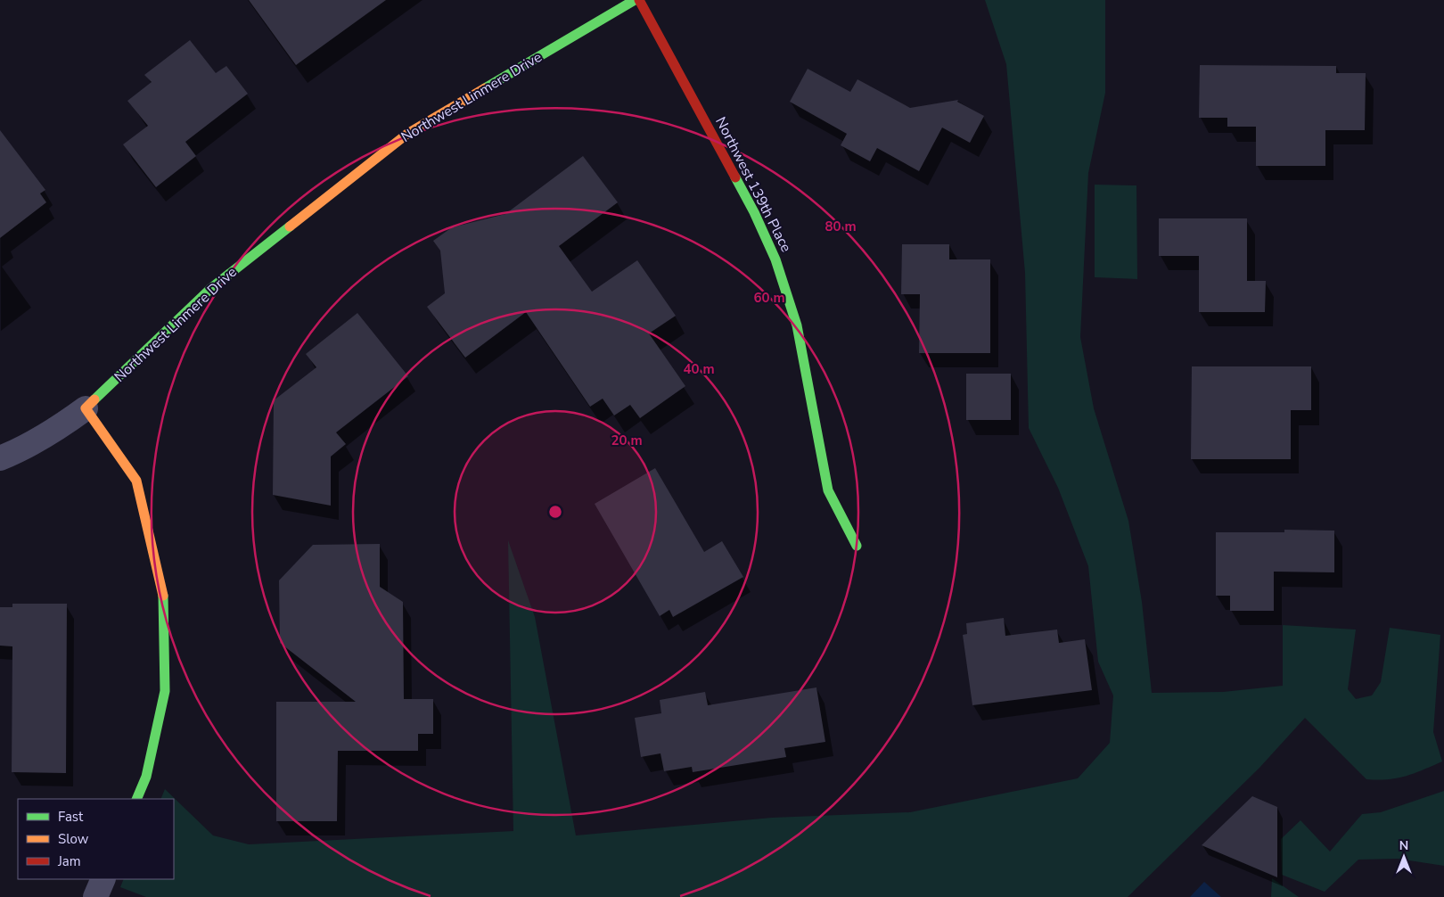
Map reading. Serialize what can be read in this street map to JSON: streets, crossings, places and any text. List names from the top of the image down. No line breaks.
{"streets":{"street":["Northwest Linmere Drive","Northwest 139th Place"]},"legend":["Fast","Slow","Jam"],"north":"top","rings":["80 m","60 m","40 m","20 m"]}
